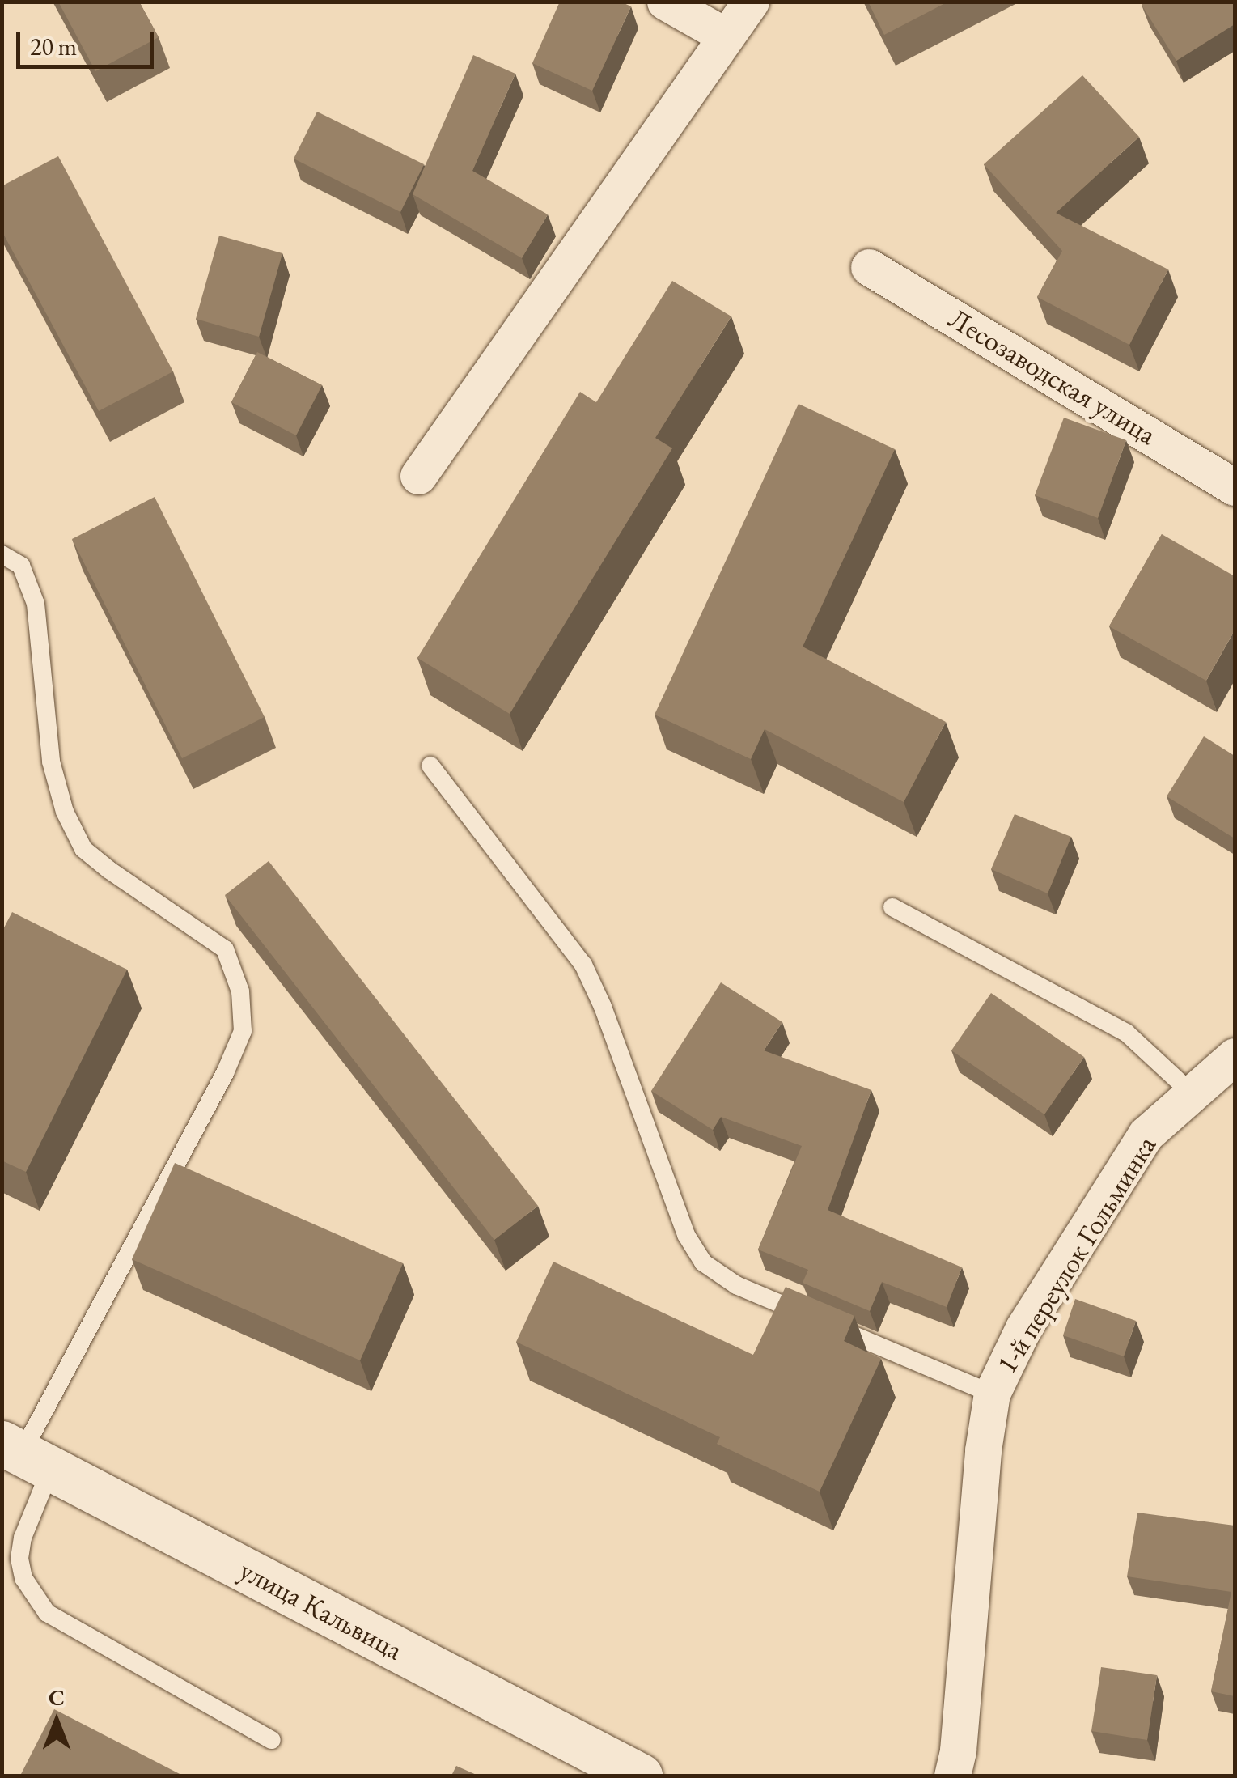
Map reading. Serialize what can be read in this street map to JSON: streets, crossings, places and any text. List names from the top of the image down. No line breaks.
{"streets":{"street":["Лесозаводская улица","1-й переулок Гольминка","улица Кальвица"]},"scale_bar":"20 m","north":"top"}
